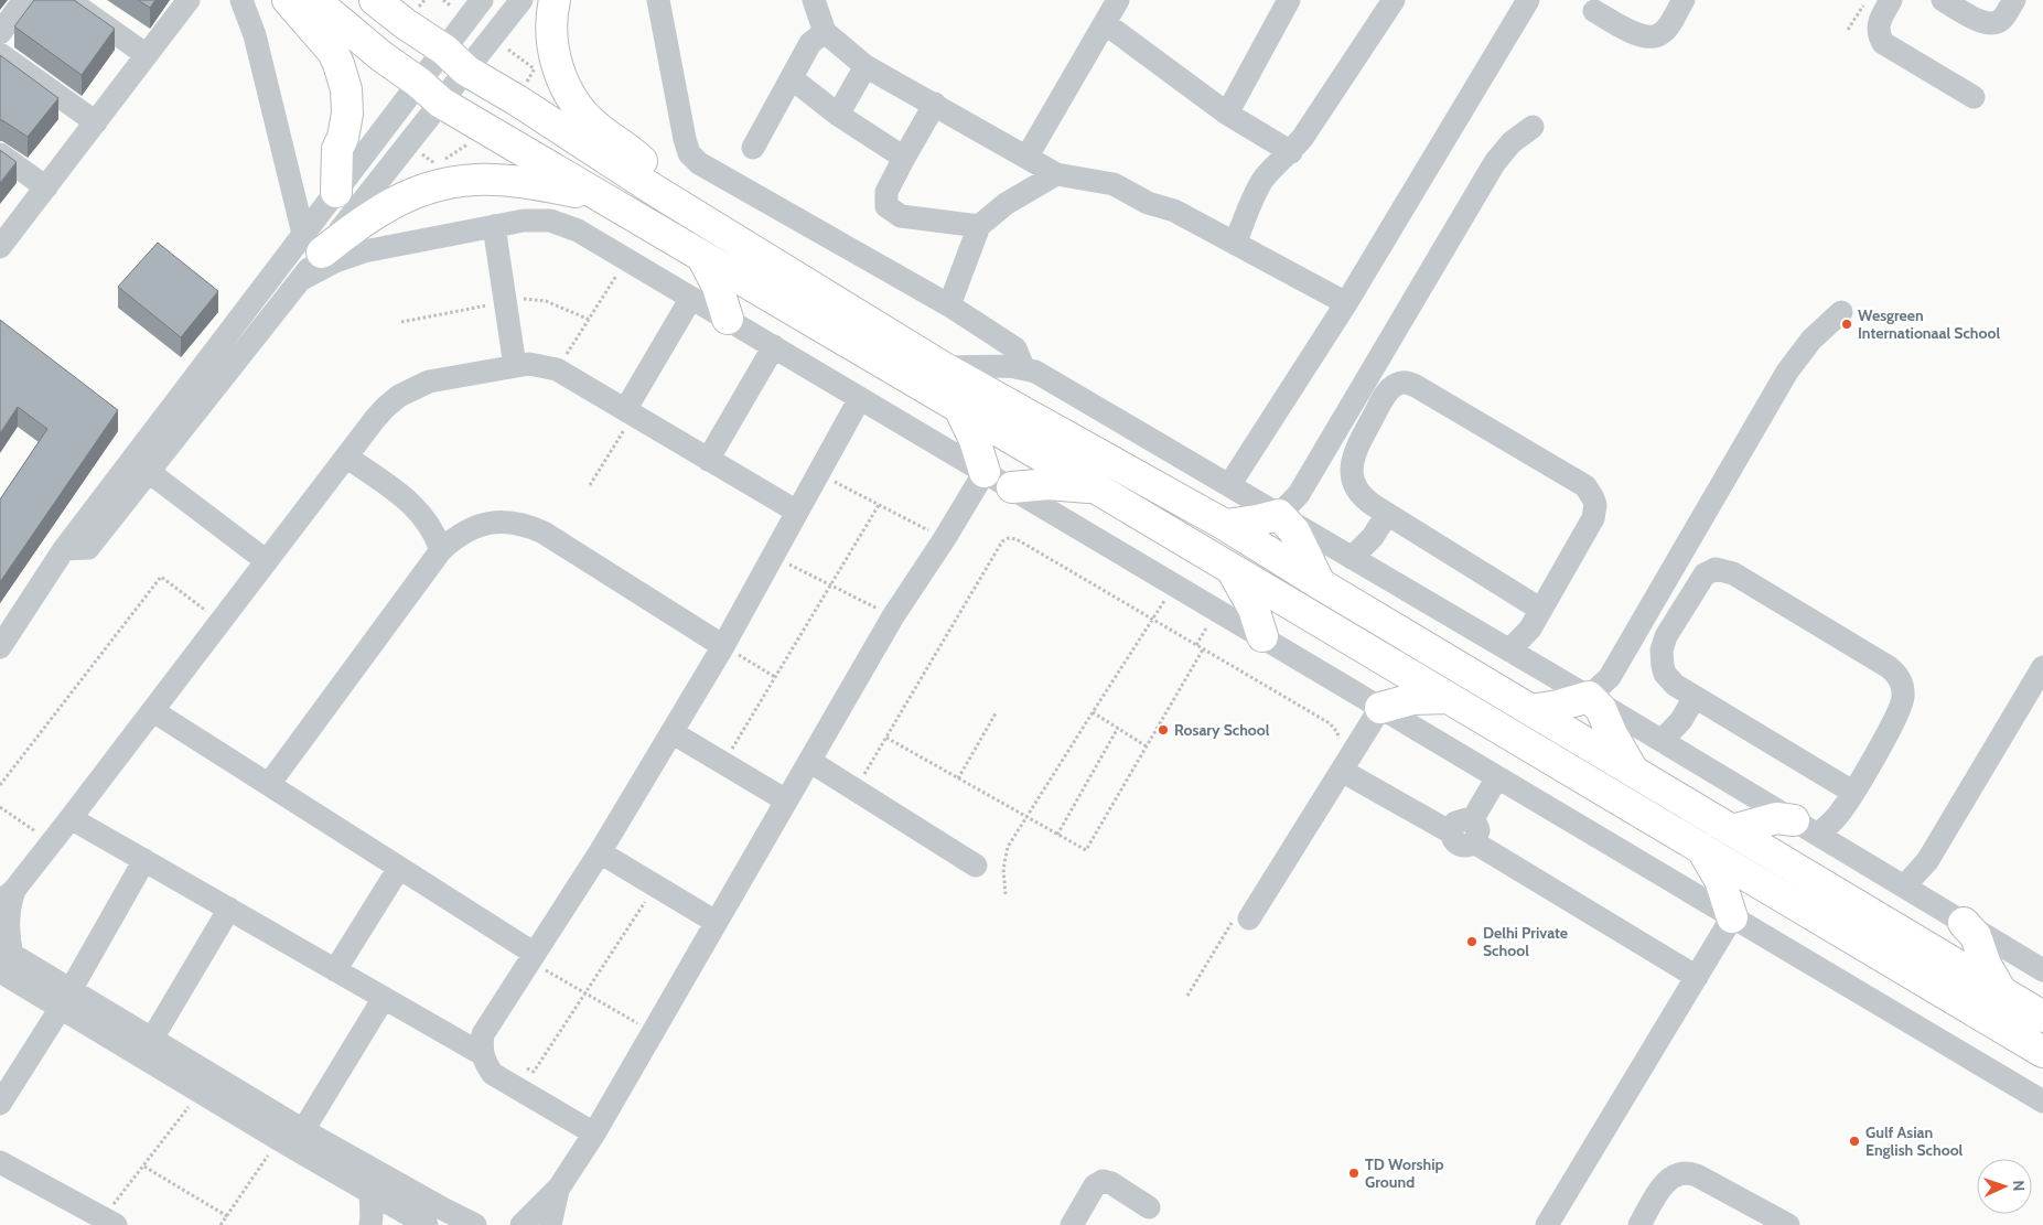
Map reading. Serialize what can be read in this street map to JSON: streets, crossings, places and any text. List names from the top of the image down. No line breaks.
{"places":["Wesgreen Internationaal School","Rosary School","Delhi Private School","Gulf Asian English School","TD Worship Ground"],"north":"right"}
